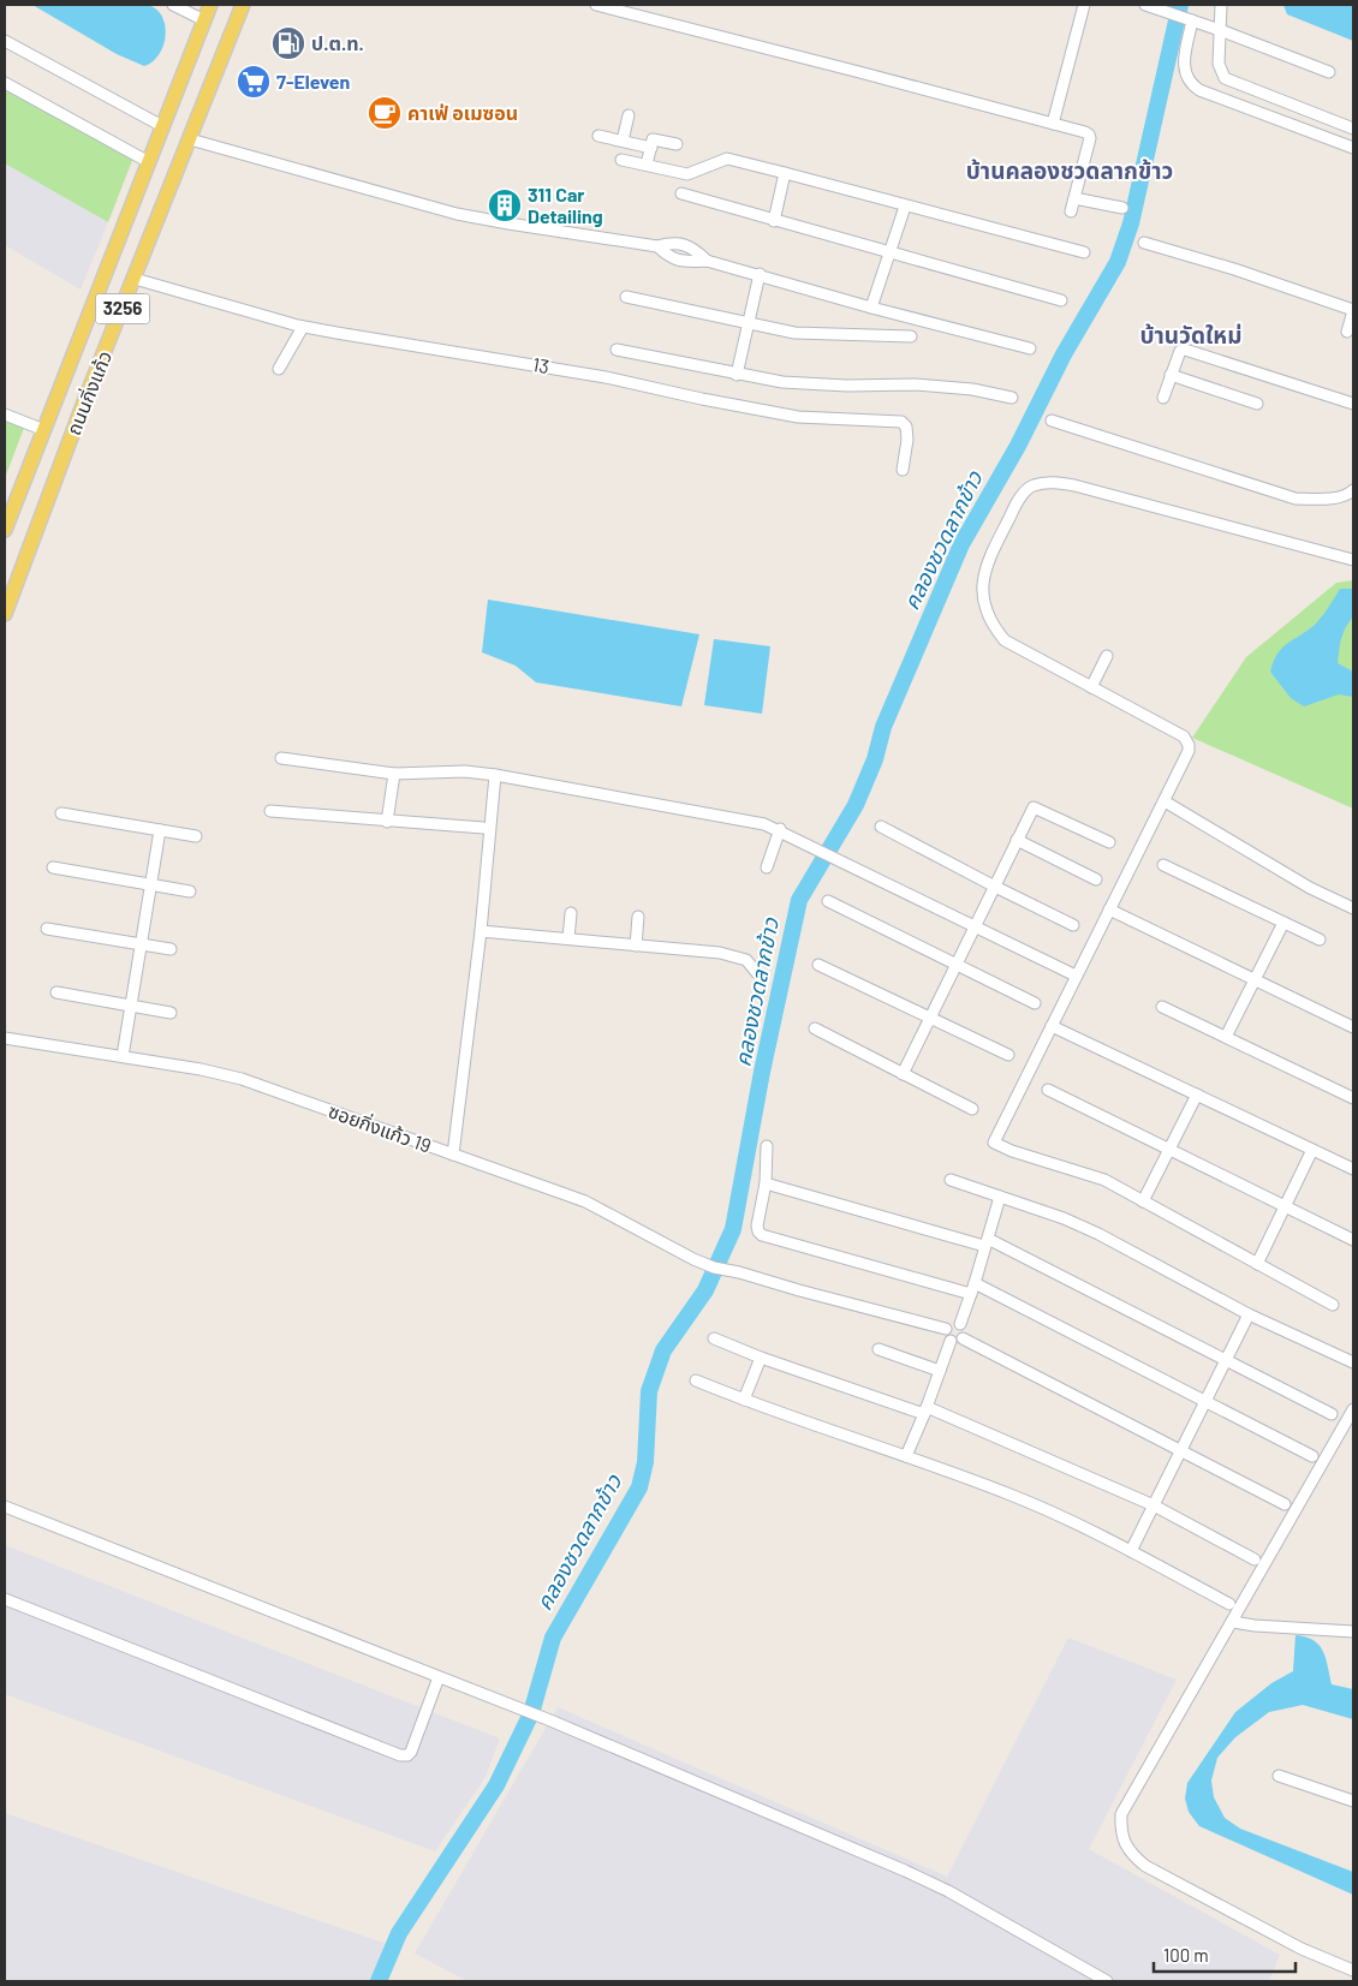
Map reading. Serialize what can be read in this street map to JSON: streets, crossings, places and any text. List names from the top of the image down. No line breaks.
{"streets":{"main road":["3256","ถนนกิ่งแก้ว"],"street":["13","ซอยกิ่งแก้ว 19"]},"crossings":[["13","ถนนกิ่งแก้ว"]],"districts":["บ้านคลองชวดลากข้าว","บ้านวัดใหม่"],"water":["คลองชวดลากข้าว"],"places":{"fuel station":["ป.ต.ท."],"supermarket":["7-Eleven"],"cafe":["คาเฟ่ อเมซอน"],"building":["311 Car Detailing"]},"scale_bar":"100 m"}
